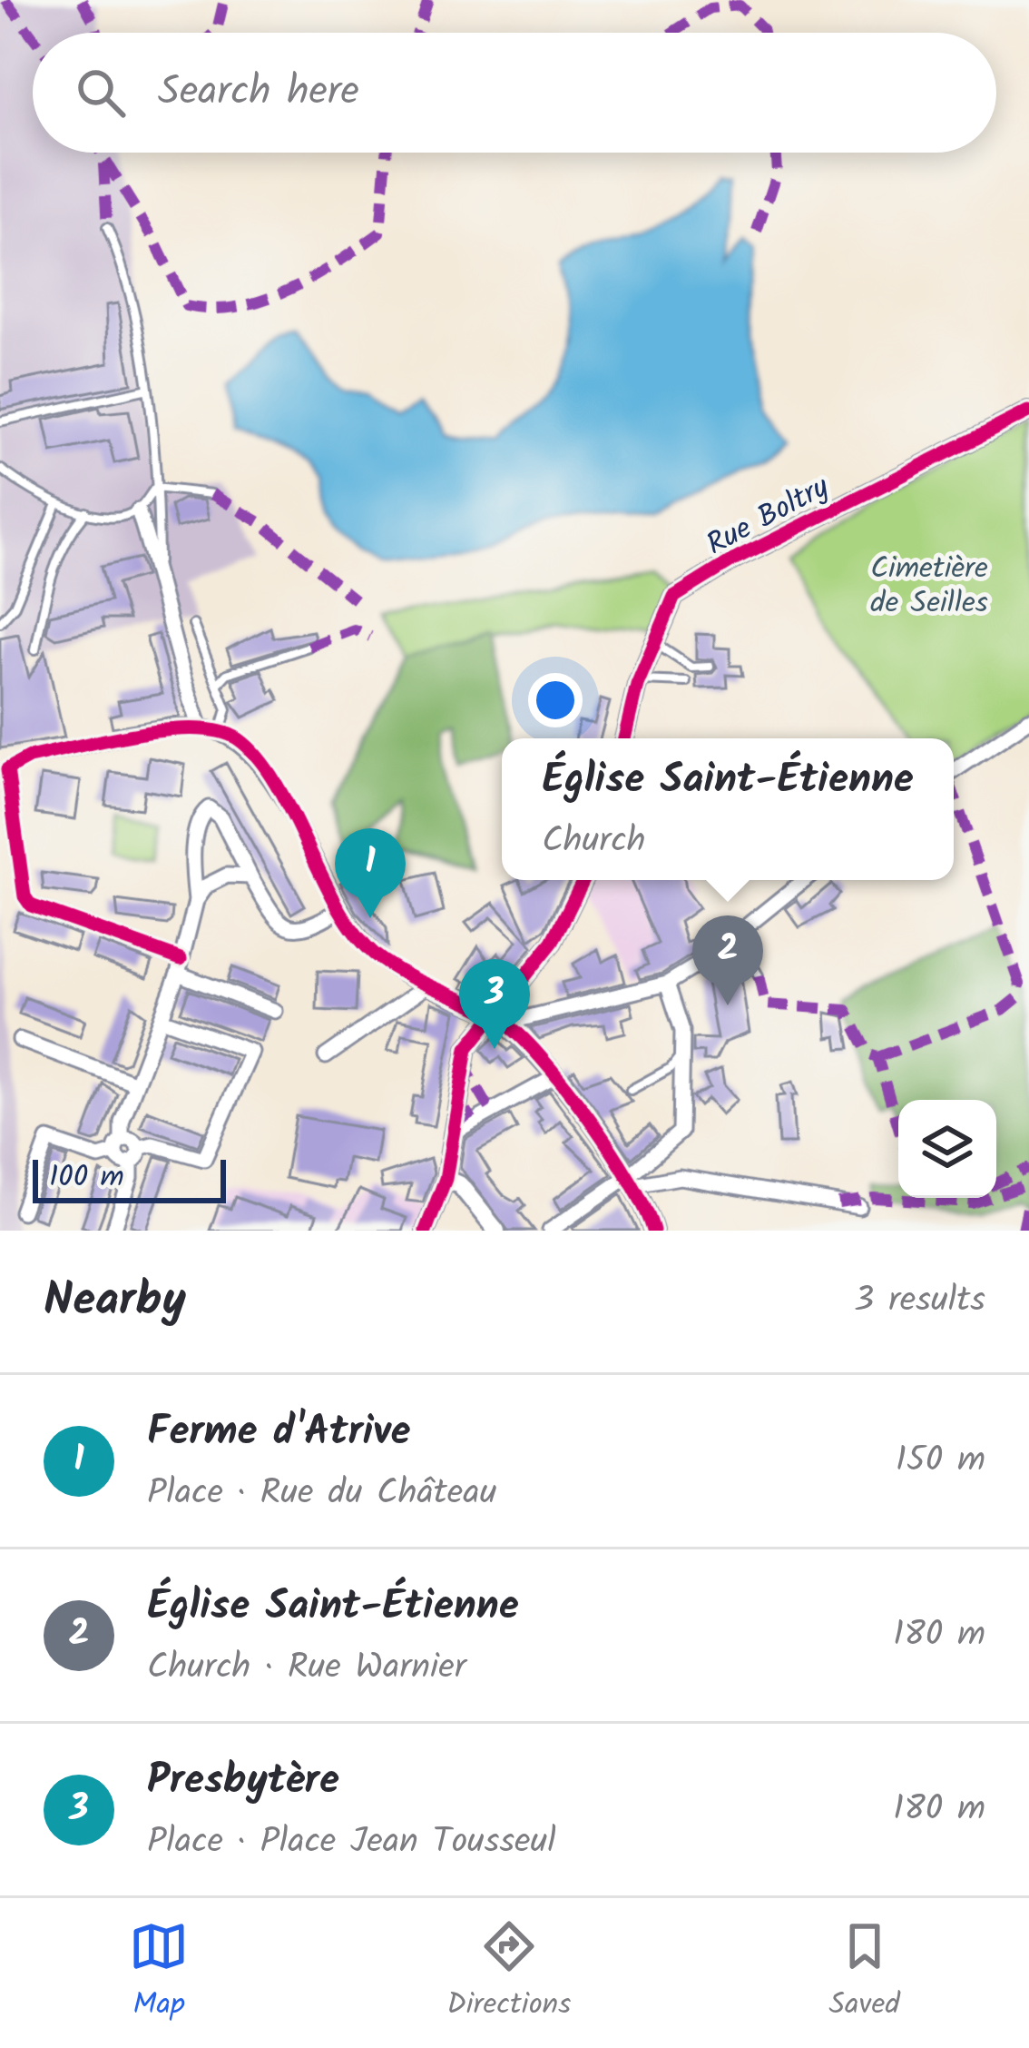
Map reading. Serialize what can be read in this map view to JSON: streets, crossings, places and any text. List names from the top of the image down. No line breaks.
{"streets":{"street":["Rue Boltry"]},"parks":["Cimetière de Seilles"],"scale_bar":"100 m","page":{"search":"Search here","popup":["Église Saint-Étienne","Church"],"pins":["1","2","3"],"scale":"100 m","heading":["Nearby","3 results"],"list":[{"mark":"1","name":"Ferme d'Atrive","note":"Place · Rue du Château","value":"150 m"},{"mark":"2","name":"Église Saint-Étienne","note":"Church · Rue Warnier","value":"180 m"},{"mark":"3","name":"Presbytère","note":"Place · Place Jean Tousseul","value":"180 m"}],"nav":["Map","Directions","Saved"]}}
